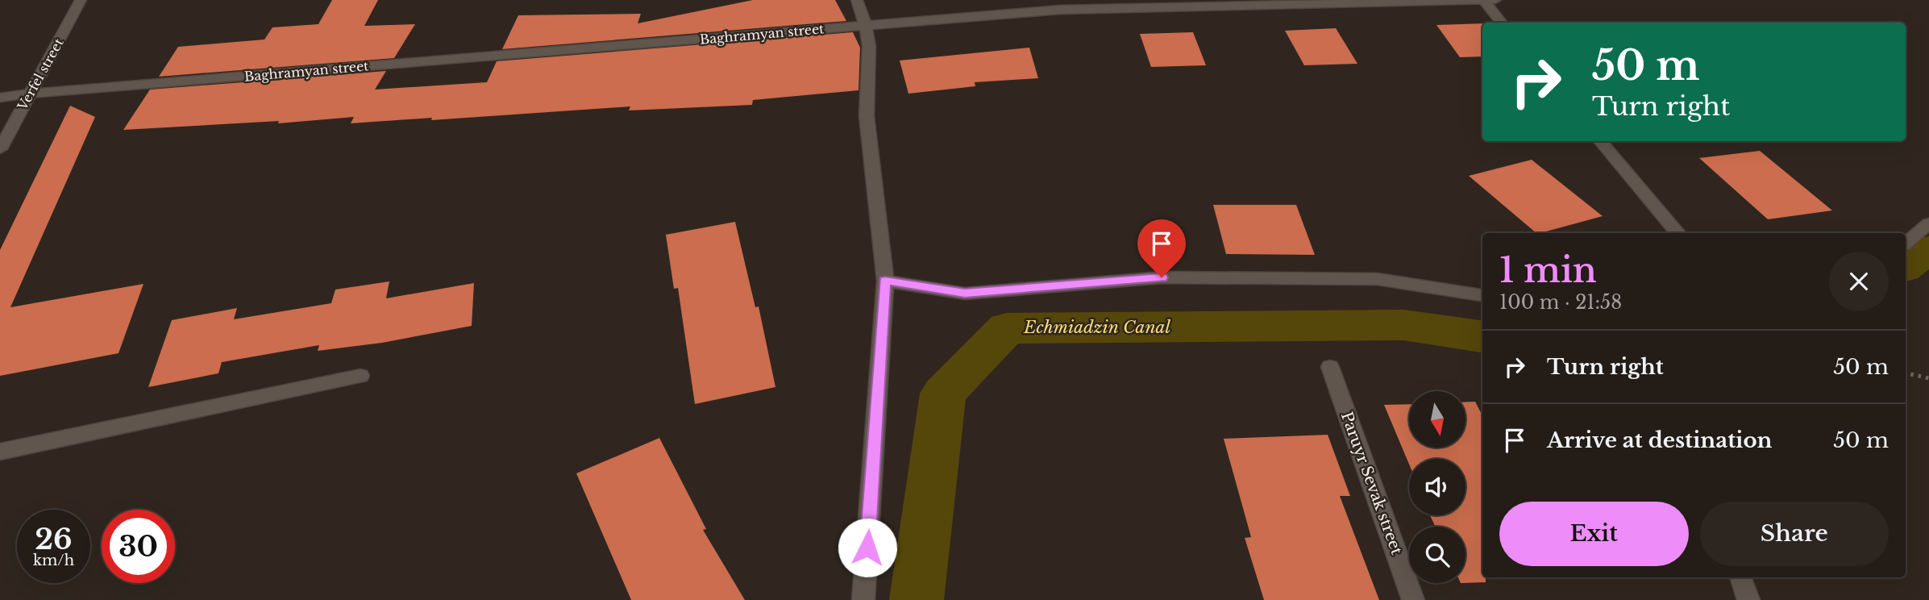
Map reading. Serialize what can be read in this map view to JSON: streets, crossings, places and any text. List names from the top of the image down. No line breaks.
{"streets":{"street":["Baghramyan street","Verfel street","Paruyr Sevak street"]},"crossings":[["Baghramyan street","Verfel street"]],"water":["Echmiadzin Canal"],"north":"bottom","page":{"turn":["50 m","Turn right"],"heading":["1 min","100 m · 21:58"],"list":[{"name":"Turn right","value":"50 m"},{"name":"Arrive at destination","value":"50 m"}],"buttons":["Exit","Share"],"speed":"26 km/h","limit":"30"}}
